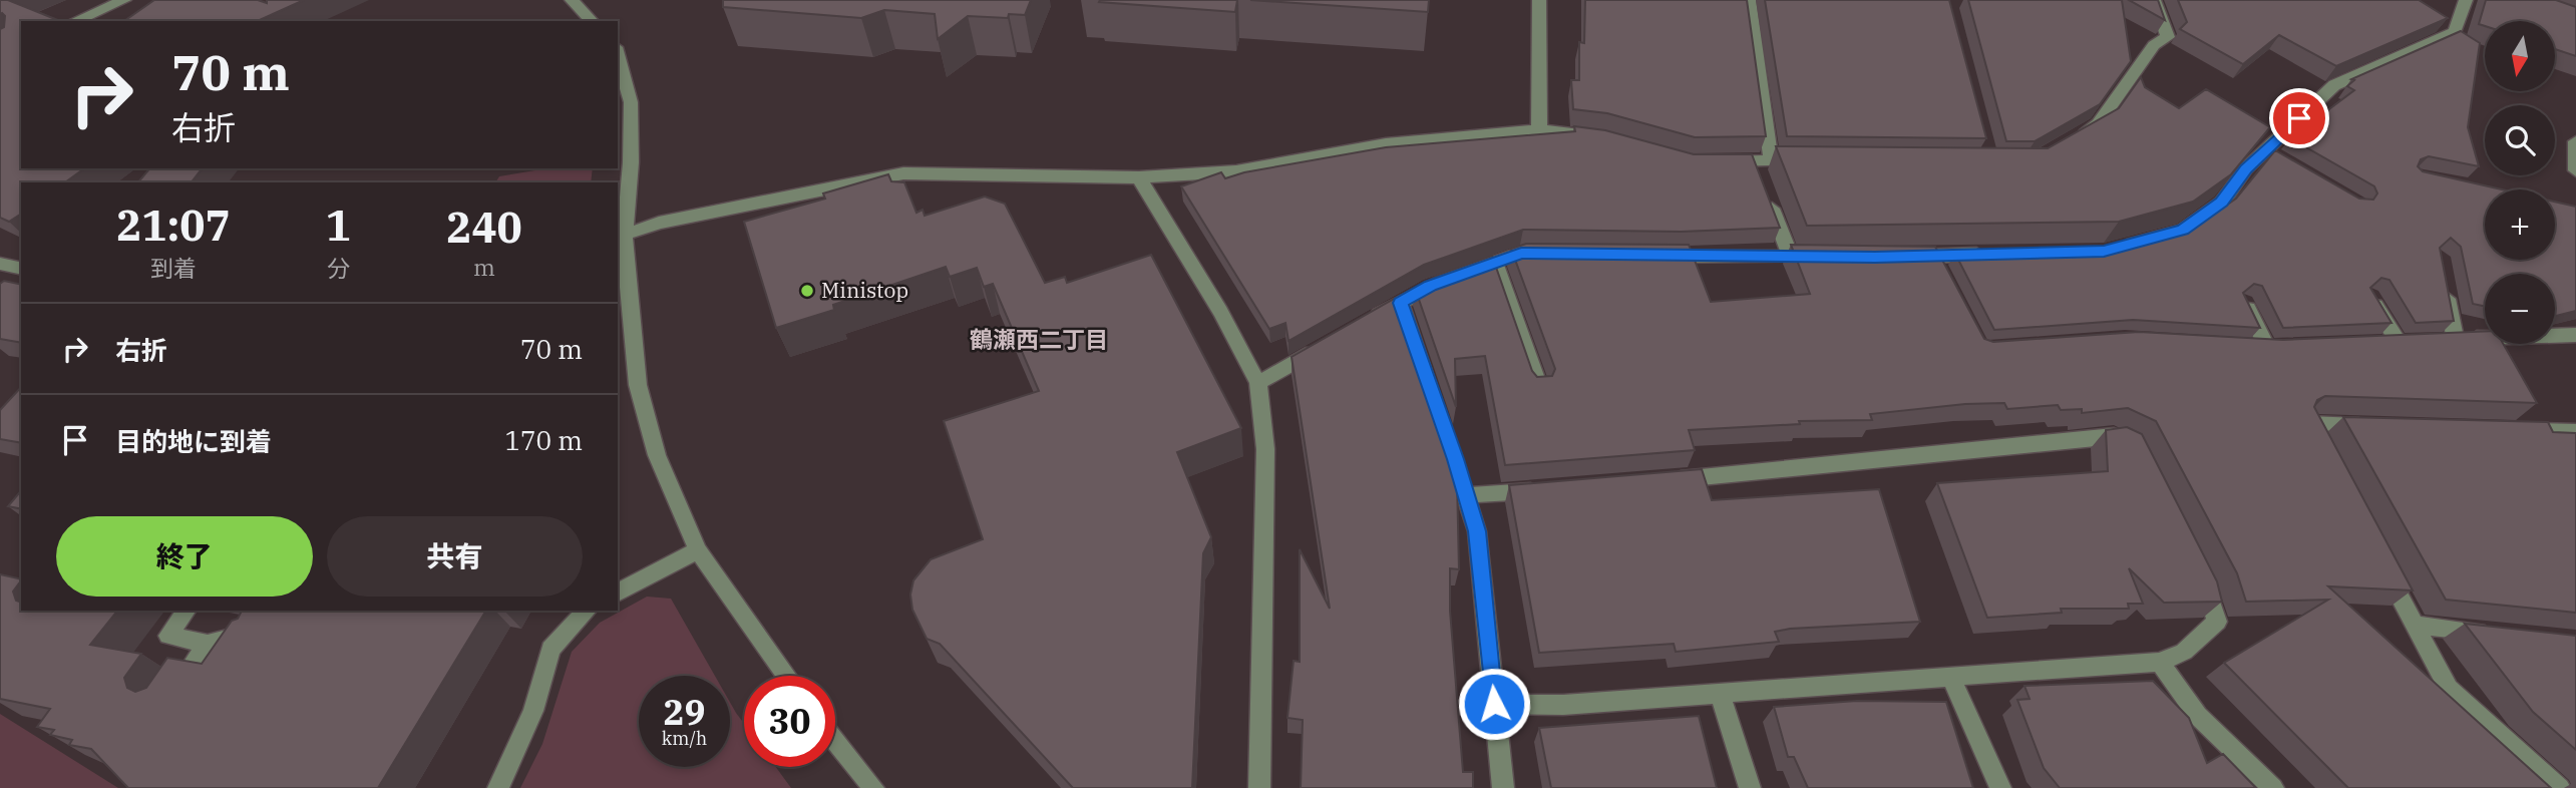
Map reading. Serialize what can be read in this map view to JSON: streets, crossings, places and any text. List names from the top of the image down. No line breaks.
{"districts":["鶴瀬西二丁目"],"places":["Ministop"],"north":"bottom","page":{"map_buttons":["+","−"],"turn":["70 m","右折"],"eta":["21:07","到着","1","分","240","m"],"list":[{"name":"右折","value":"70 m"},{"name":"目的地に到着","value":"170 m"}],"buttons":["終了","共有"],"speed":"29 km/h","limit":"30"}}
